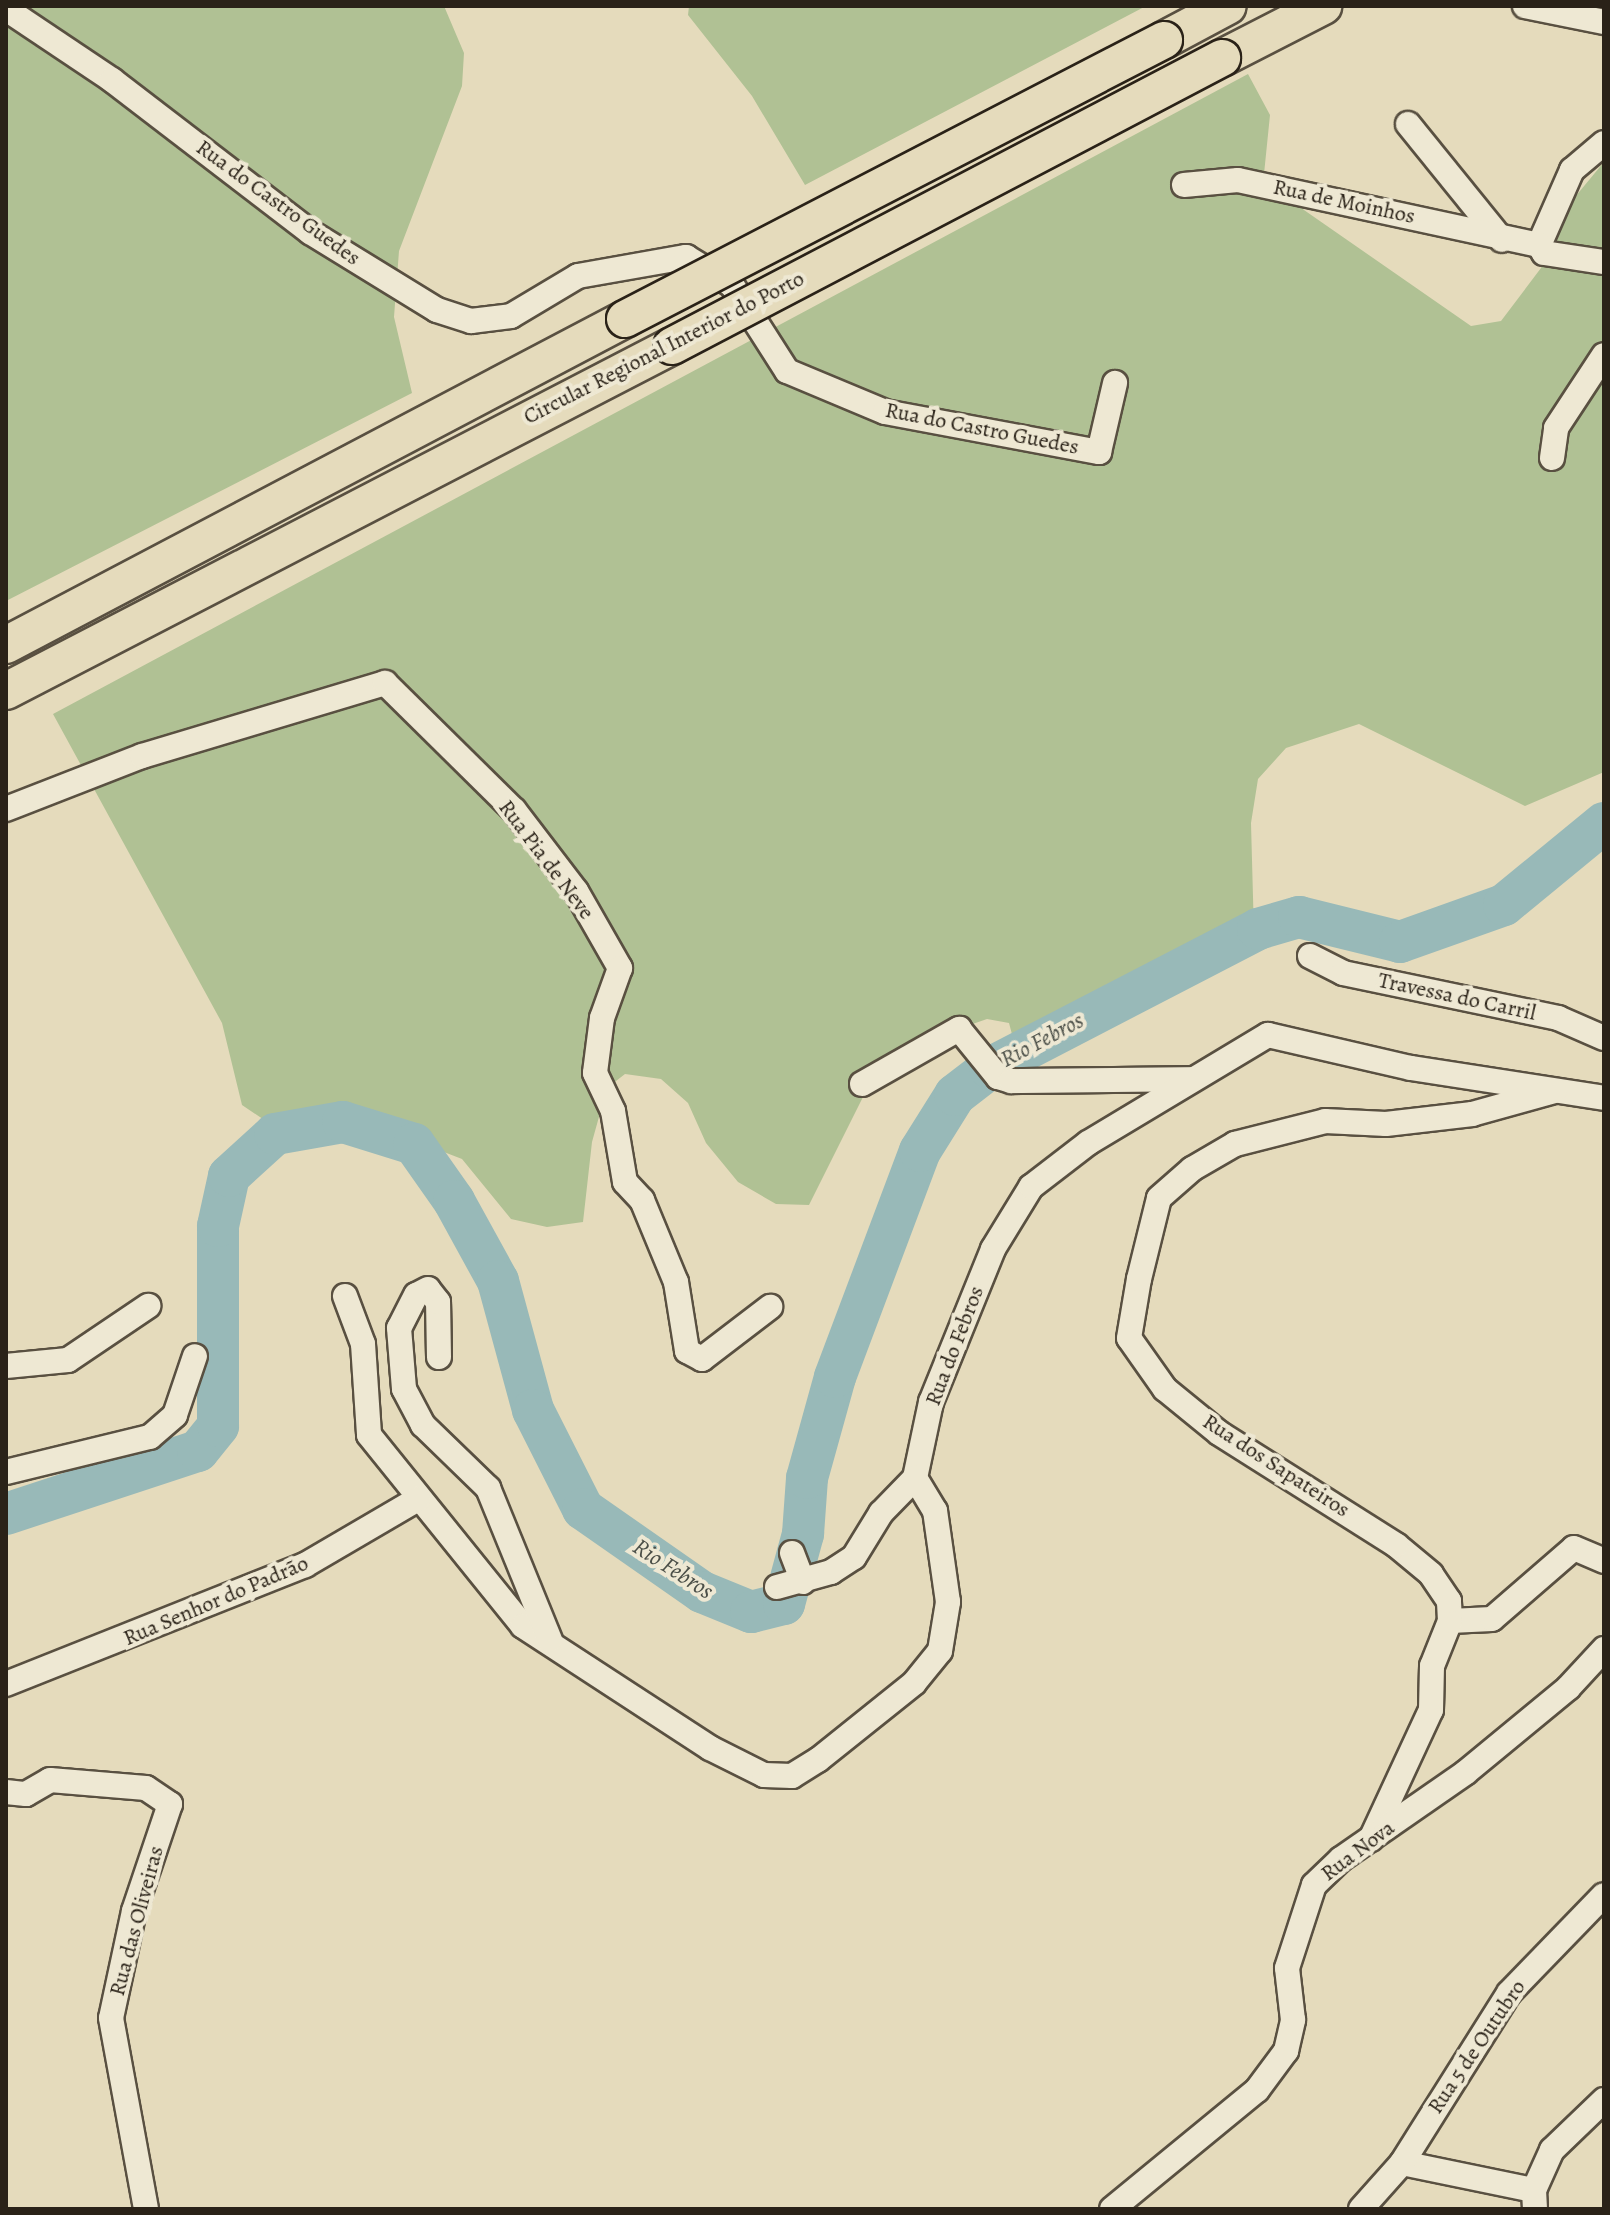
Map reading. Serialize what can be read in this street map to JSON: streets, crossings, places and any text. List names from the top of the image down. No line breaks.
{"streets":{"highway":["Circular Regional Interior do Porto"],"street":["Rua de Moinhos","Rua do Castro Guedes","Rua Pia de Neve","Travessa do Carril","Rua do Febros","Rua dos Sapateiros","Rua Senhor do Padrão","Rua Nova","Rua das Oliveiras","Rua 5 de Outubro"]},"crossings":[["Rua do Febros","Rua dos Sapateiros"]],"water":["Rio Febros"]}
